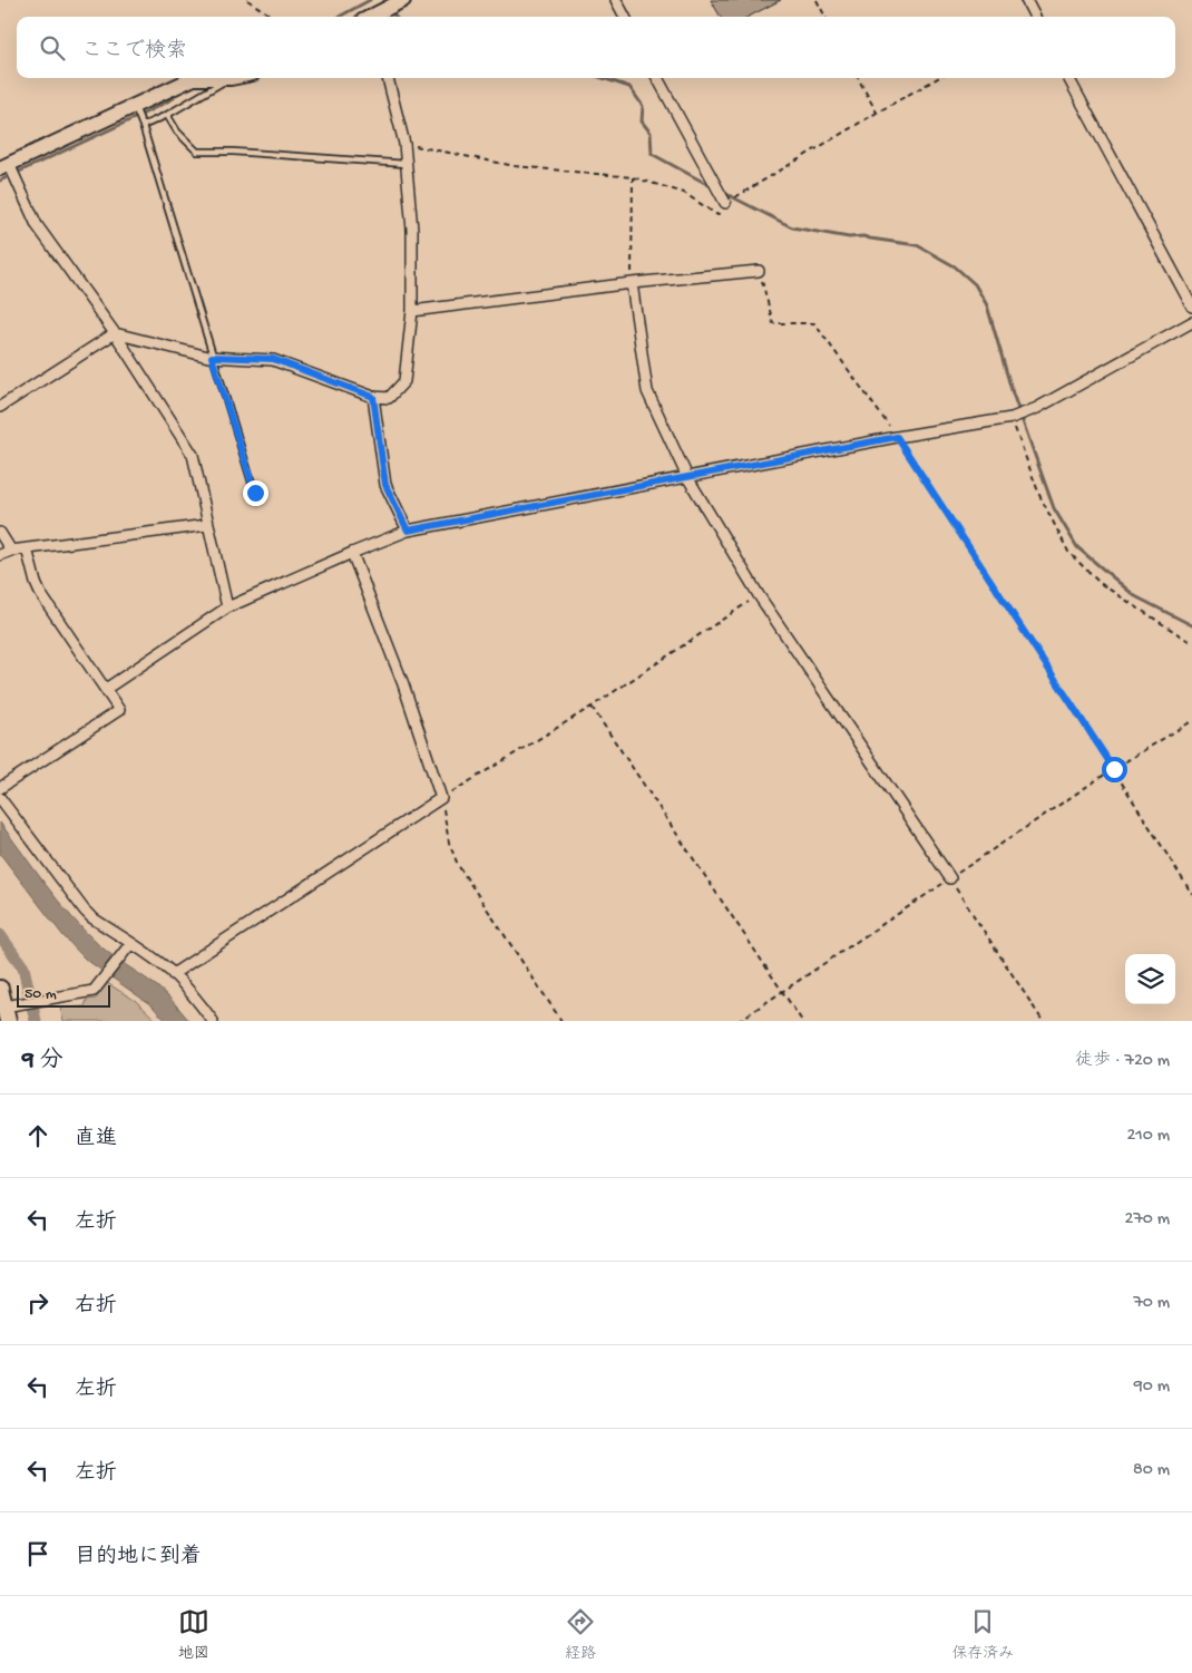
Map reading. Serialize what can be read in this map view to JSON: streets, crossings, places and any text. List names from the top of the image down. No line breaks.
{"scale_bar":"50 m","page":{"search":"ここで検索","scale":"50 m","heading":["9 分","徒歩 · 720 m"],"list":[["直進","210 m"],["左折","270 m"],["右折","70 m"],["左折","90 m"],["左折","80 m"],"目的地に到着"],"nav":["地図","経路","保存済み"]}}
